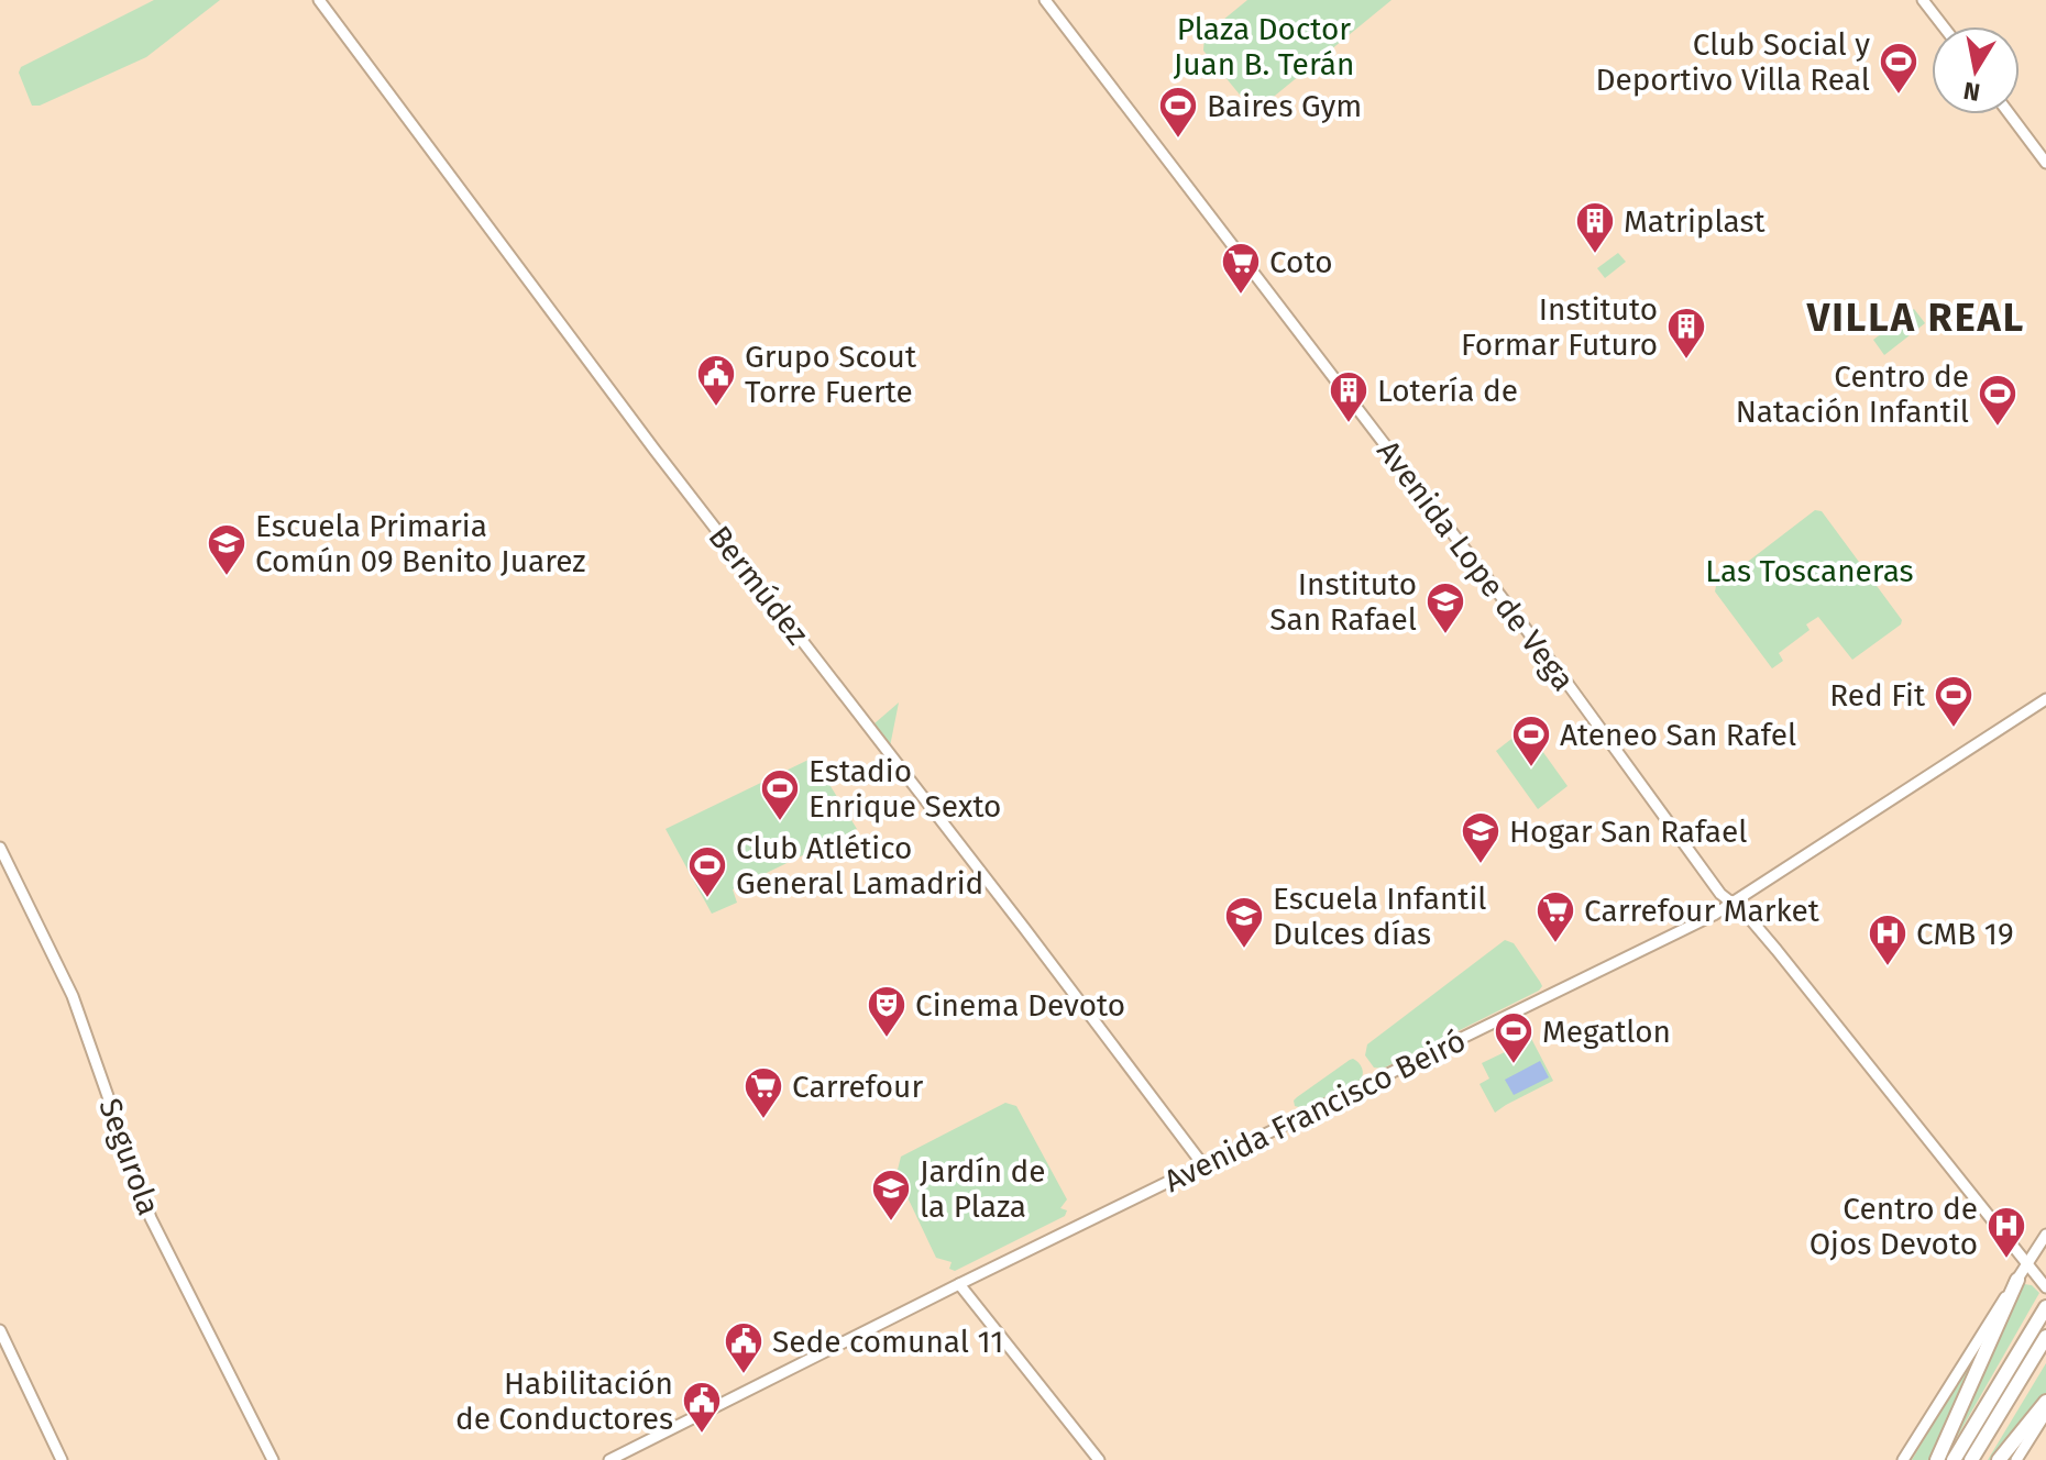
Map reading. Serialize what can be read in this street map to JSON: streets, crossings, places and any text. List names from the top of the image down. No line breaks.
{"streets":{"main road":["Avenida Lope de Vega","Bermúdez","Avenida Francisco Beiró","Segurola"]},"crossings":[["Avenida Lope de Vega","Avenida Francisco Beiró"],["Bermúdez","Avenida Francisco Beiró"]],"districts":["VILLA REAL"],"parks":["Plaza Doctor Juan B. Terán","Las Toscaneras"],"places":{"sports":["Club Social y Deportivo Villa Real","Baires Gym","Centro de Natación Infantil","Red Fit","Ateneo San Rafel","Estadio Enrique Sexto","Club Atlético General Lamadrid","Megatlon"],"building":["Matriplast","Instituto Formar Futuro","Lotería de"],"supermarket":["Coto","Carrefour Market","Carrefour"],"public building":["Grupo Scout Torre Fuerte","Sede comunal 11","Habilitación de Conductores"],"school or university":["Escuela Primaria Común 09 Benito Juarez","Instituto San Rafael","Hogar San Rafael","Escuela Infantil Dulces días","Jardín de la Plaza"],"hospital":["CMB 19","Centro de Ojos Devoto"],"theatre":["Cinema Devoto"]},"north":"bottom"}
